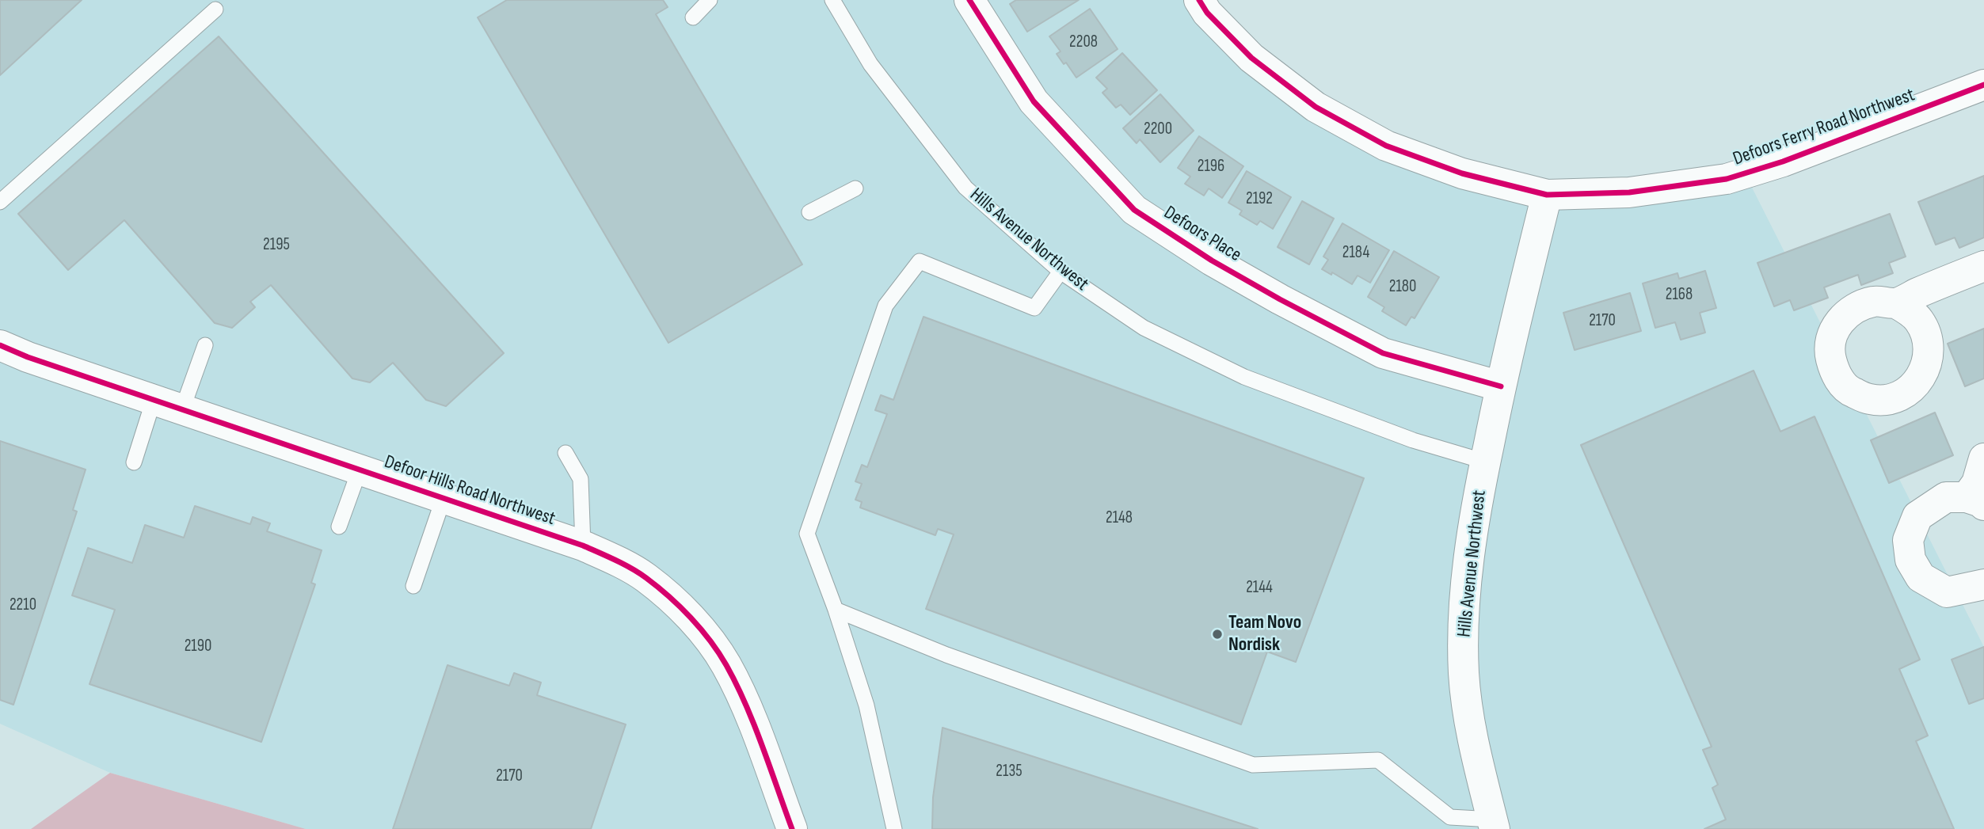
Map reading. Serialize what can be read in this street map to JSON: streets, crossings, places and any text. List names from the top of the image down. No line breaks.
{"streets":{"street":["Defoors Ferry Road Northwest","Defoors Place","Hills Avenue Northwest","Defoor Hills Road Northwest"]},"crossings":[["Defoors Ferry Road Northwest","Hills Avenue Northwest"],["Defoors Place","Hills Avenue Northwest"]],"places":["Team Novo Nordisk"],"house_numbers":["2208","2200","2196","2192","2195","2184","2180","2168","2170","2148","2144","2210","2190","2135","2170"]}
